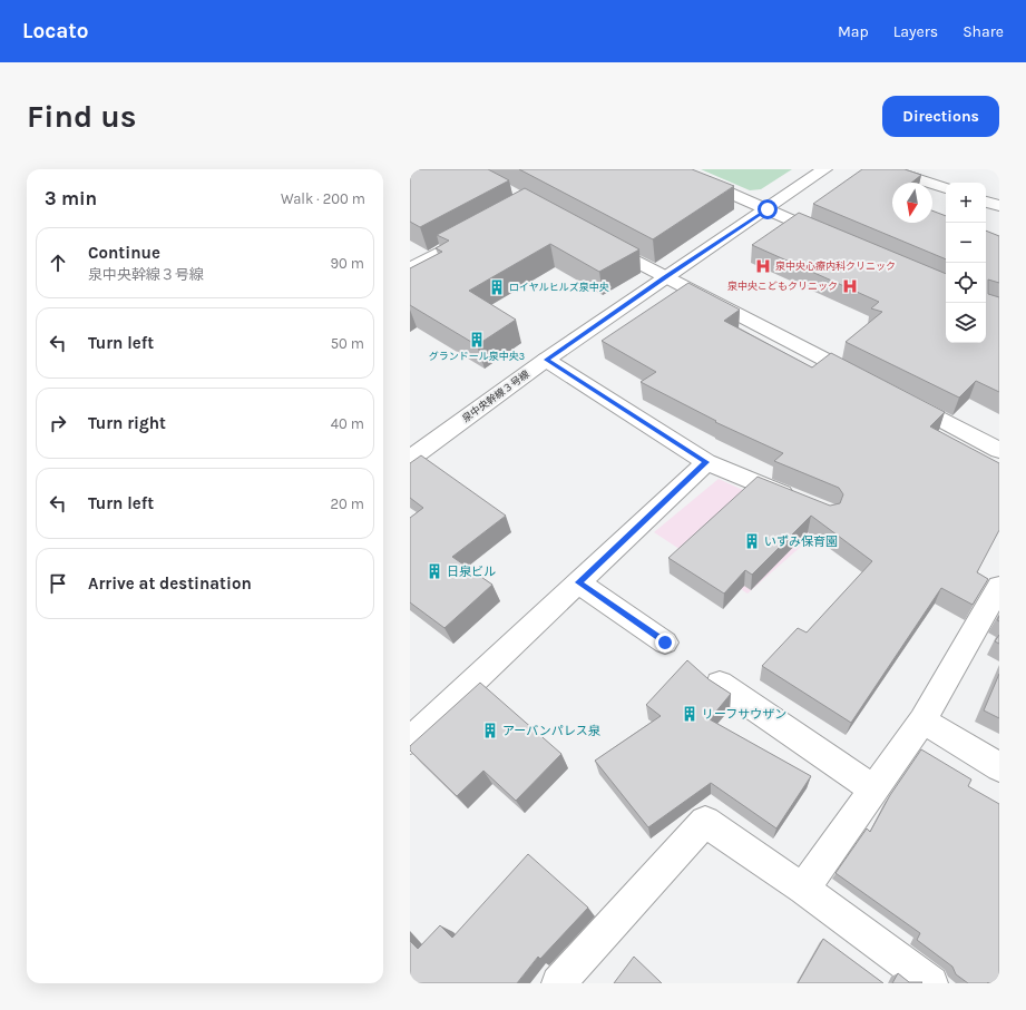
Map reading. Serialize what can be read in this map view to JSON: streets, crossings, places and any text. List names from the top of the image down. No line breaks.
{"streets":{"street":["泉中央幹線３号線"]},"places":{"hospital":["泉中央心療内科クリニック","泉中央こどもクリニック"],"building":["ロイヤルヒルズ泉中央","グランドール泉中央3","いずみ保育園","日泉ビル","リーフサウザン","アーバンパレス泉"]},"north":"bottom","page":{"header":"Locato","nav":["Map","Layers","Share"],"buttons":"Directions","title":"Find us","heading":["3 min","Walk · 200 m"],"map_buttons":["+","−"],"list":[["Continue","泉中央幹線３号線","90 m"],["Turn left","50 m"],["Turn right","40 m"],["Turn left","20 m"],"Arrive at destination"]}}
